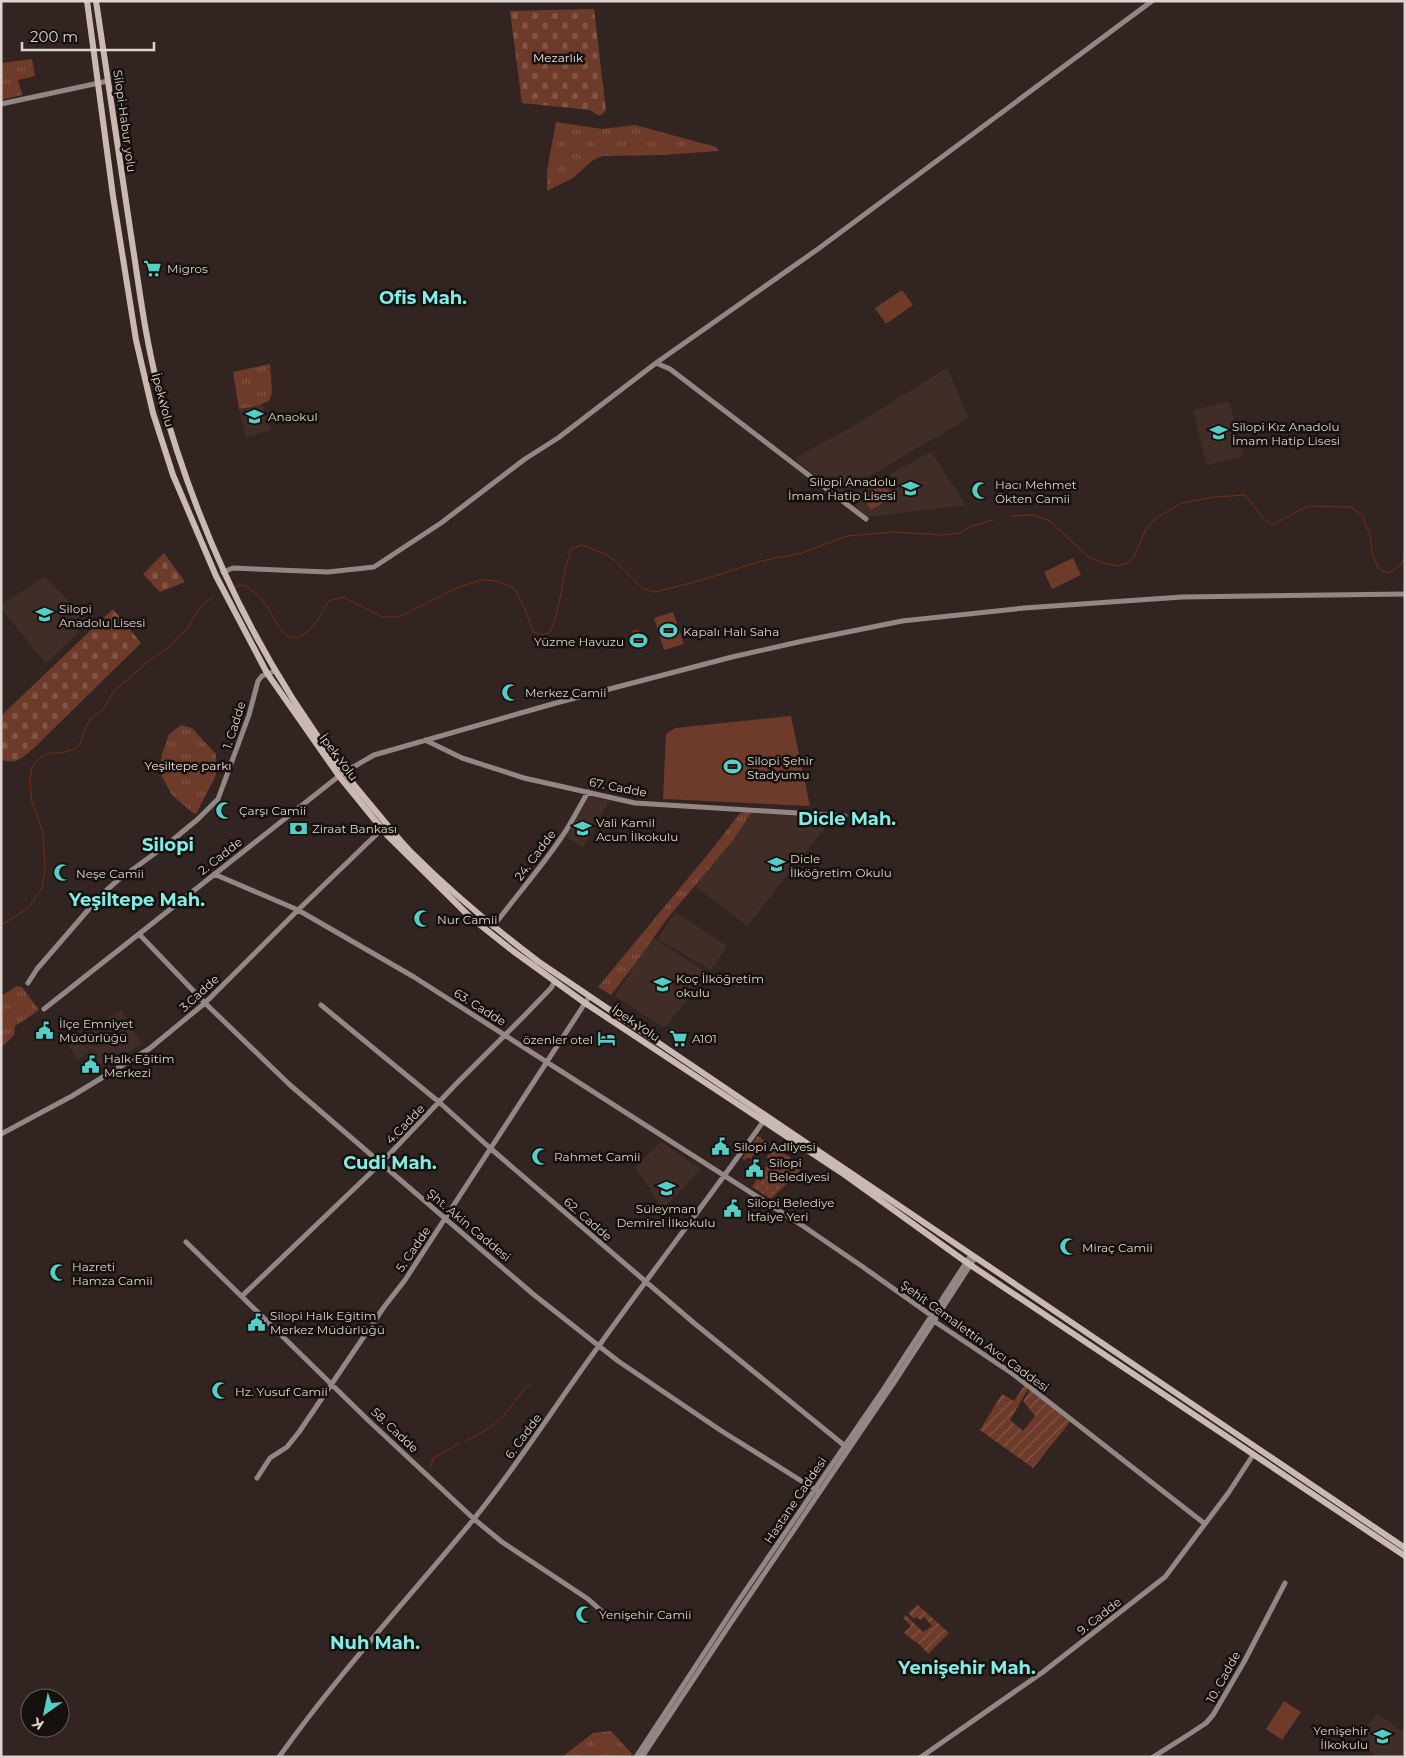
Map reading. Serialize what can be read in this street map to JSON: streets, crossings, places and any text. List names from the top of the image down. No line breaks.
{"streets":{"highway":["Silopi-Habur yolu","İpek Yolu"],"street":["1. Cadde","67. Cadde","24. Cadde","2. Cadde","3.Cadde","63. Cadde","4.Cadde","62. Cadde","Şht. Akin Caddesi","5. Cadde","Şehit Cemalettin Avcı Caddesi","58. Cadde","6. Cadde","Hastane Caddesi","9. Cadde","10. Cadde"]},"crossings":[["Silopi-Habur yolu","İpek Yolu"],["Silopi-Habur yolu","2. Cadde"],["İpek Yolu","1. Cadde"],["İpek Yolu","2. Cadde"],["İpek Yolu","3.Cadde"],["İpek Yolu","4.Cadde"],["İpek Yolu","5. Cadde"],["İpek Yolu","6. Cadde"],["İpek Yolu","Hastane Caddesi"],["İpek Yolu","9. Cadde"],["67. Cadde","24. Cadde"],["67. Cadde","2. Cadde"],["2. Cadde","63. Cadde"],["2. Cadde","Şht. Akin Caddesi"],["3.Cadde","63. Cadde"],["3.Cadde","Şht. Akin Caddesi"],["63. Cadde","4.Cadde"],["63. Cadde","5. Cadde"],["63. Cadde","Şehit Cemalettin Avcı Caddesi"],["63. Cadde","6. Cadde"],["4.Cadde","62. Cadde"],["4.Cadde","Şht. Akin Caddesi"],["4.Cadde","58. Cadde"],["62. Cadde","5. Cadde"],["62. Cadde","6. Cadde"],["62. Cadde","Hastane Caddesi"],["Şht. Akin Caddesi","5. Cadde"],["Şht. Akin Caddesi","6. Cadde"],["Şht. Akin Caddesi","Hastane Caddesi"],["5. Cadde","58. Cadde"],["Şehit Cemalettin Avcı Caddesi","6. Cadde"],["Şehit Cemalettin Avcı Caddesi","Hastane Caddesi"],["Şehit Cemalettin Avcı Caddesi","9. Cadde"],["58. Cadde","6. Cadde"]],"districts":["Ofis Mah.","Dicle Mah.","Silopi","Yeşiltepe Mah.","Cudi Mah.","Nuh Mah.","Yenişehir Mah."],"parks":["Mezarlık","Yeşiltepe parkı"],"places":{"supermarket":["Migros","A101"],"school or university":["Anaokul","Silopi Kız Anadolu İmam Hatip Lisesi","Silopi Anadolu İmam Hatip Lisesi","Silopi Anadolu Lisesi","Vali Kamil Acun İlkokulu","Dicle İlköğretim Okulu","Koç İlköğretim okulu","Süleyman Demirel İlkokulu","Yenişehir İlkokulu"],"mosque":["Hacı Mehmet Ökten Camii","Merkez Camii","Çarşı Camii","Neşe Camii","Nur Camii","Rahmet Camii","Miraç Camii","Hazreti Hamza Camii","Hz. Yusuf Camii","Yenişehir Camii"],"sports":["Kapalı Halı Saha","Yüzme Havuzu","Silopi Şehir Stadyumu"],"bank":["Ziraat Bankası"],"public building":["İlçe Emniyet Müdürlüğü","Halk Eğitim Merkezi","Silopi Adliyesi","Silopi Belediyesi","Silopi Belediye İtfaiye Yeri","Silopi Halk Eğitim Merkez Müdürlüğü"],"hotel":["özenler otel"]},"scale_bar":"200 m","north":"bottom left"}
